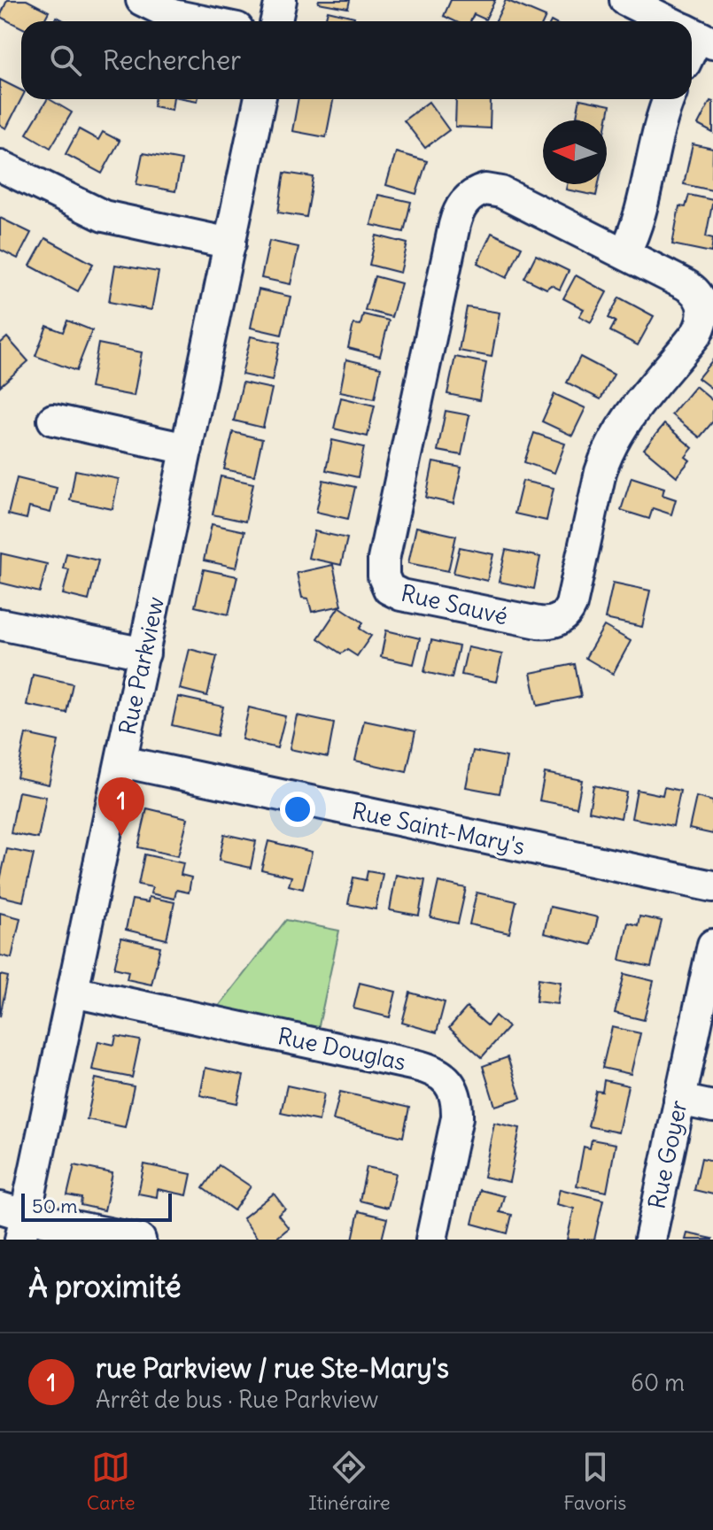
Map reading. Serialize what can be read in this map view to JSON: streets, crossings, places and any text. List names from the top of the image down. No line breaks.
{"streets":{"street":["Rue Sauvé","Rue Parkview","Rue Saint-Mary's","Rue Douglas","Rue Goyer"]},"crossings":[["Rue Parkview","Rue Saint-Mary's"],["Rue Parkview","Rue Douglas"]],"scale_bar":"50 m","north":"left","page":{"search":"Rechercher","pins":"1","scale":"50 m","heading":"À proximité","list":[{"mark":"1","name":"rue Parkview / rue Ste-Mary's","note":"Arrêt de bus · Rue Parkview","value":"60 m"}],"nav":["Carte","Itinéraire","Favoris"]}}
